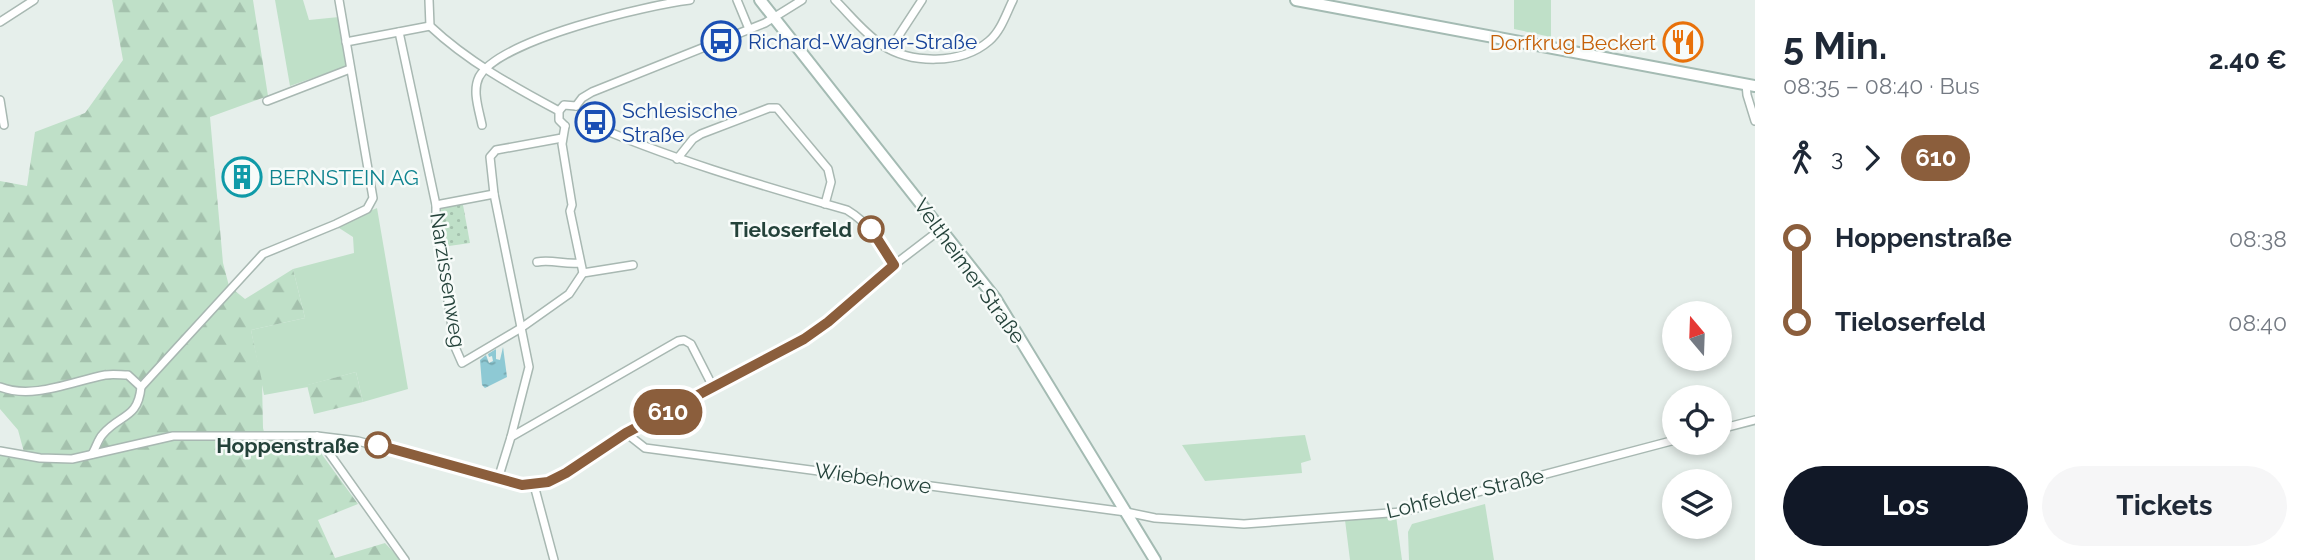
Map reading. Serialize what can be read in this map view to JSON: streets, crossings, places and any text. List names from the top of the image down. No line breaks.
{"streets":{"main road":["Veltheimer Straße"],"street":["Narzissenweg","Wiebehowe","Lohfelder Straße"]},"crossings":[["Veltheimer Straße","Wiebehowe"],["Veltheimer Straße","Lohfelder Straße"],["Wiebehowe","Lohfelder Straße"]],"places":{"bus stop":["Richard-Wagner-Straße","Schlesische Straße"],"restaurant":["Dorfkrug Beckert"],"building":["BERNSTEIN AG"],"other":["Tieloserfeld","Hoppenstraße"]},"lines":["bus line 610"],"north":"top","page":{"on_map":"610","heading":["5 Min.","08:35 – 08:40 · Bus","2.40 €"],"legs":["3","610"],"list":[{"name":"Hoppenstraße","value":"08:38"},{"name":"Tieloserfeld","value":"08:40"}],"buttons":["Los","Tickets"]}}
